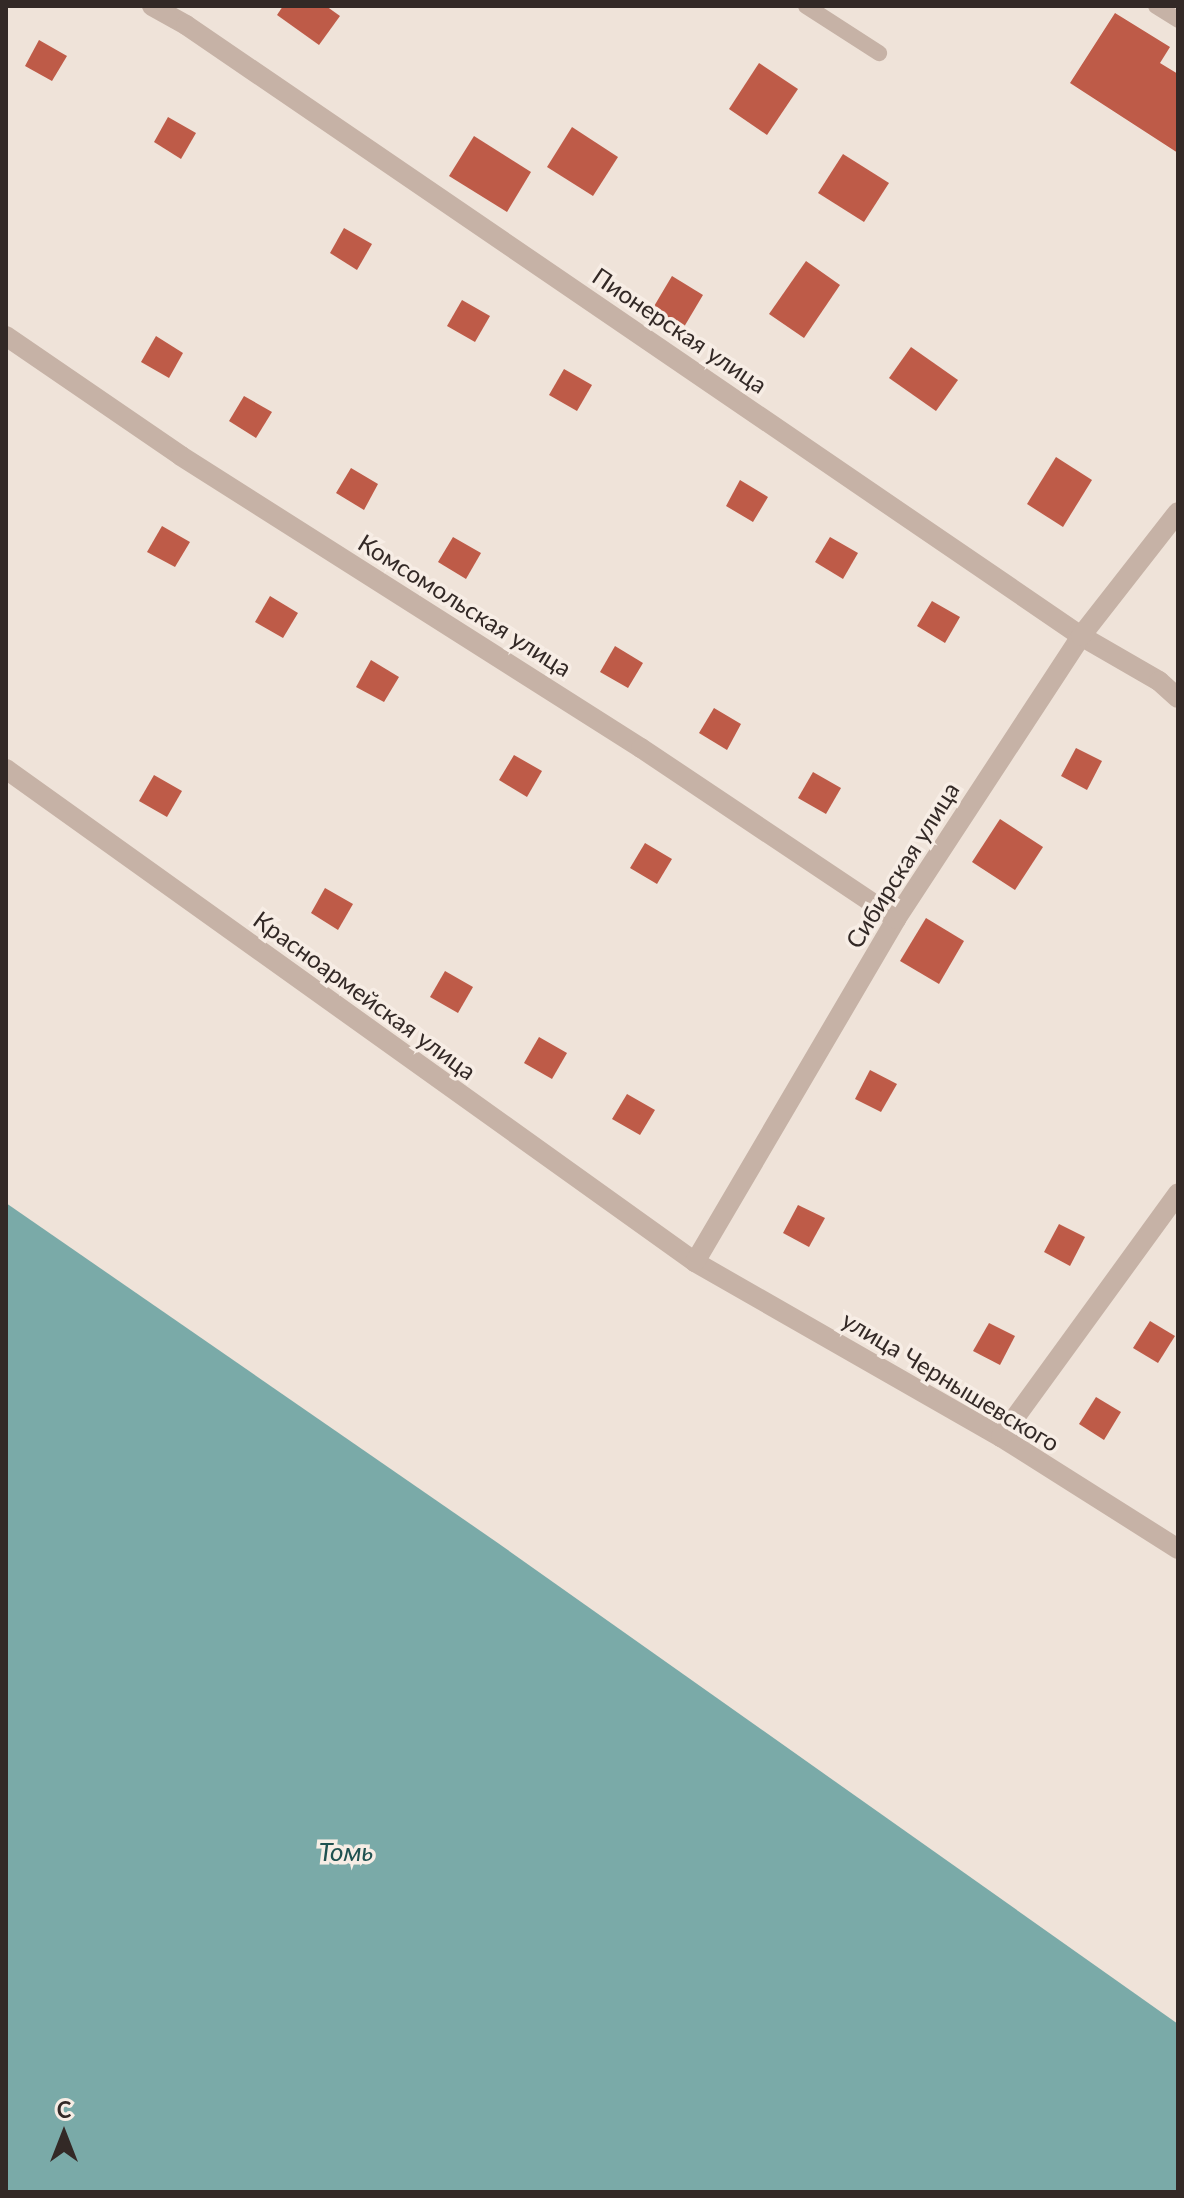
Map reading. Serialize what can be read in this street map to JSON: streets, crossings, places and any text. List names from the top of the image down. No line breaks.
{"streets":{"street":["Пионерская улица","Комсомольская улица","Сибирская улица","Красноармейская улица","улица Чернышевского"]},"crossings":[["Пионерская улица","Сибирская улица"],["Комсомольская улица","Сибирская улица"],["Сибирская улица","Красноармейская улица"],["Сибирская улица","улица Чернышевского"],["Красноармейская улица","улица Чернышевского"]],"water":["Томь"],"north":"top"}
